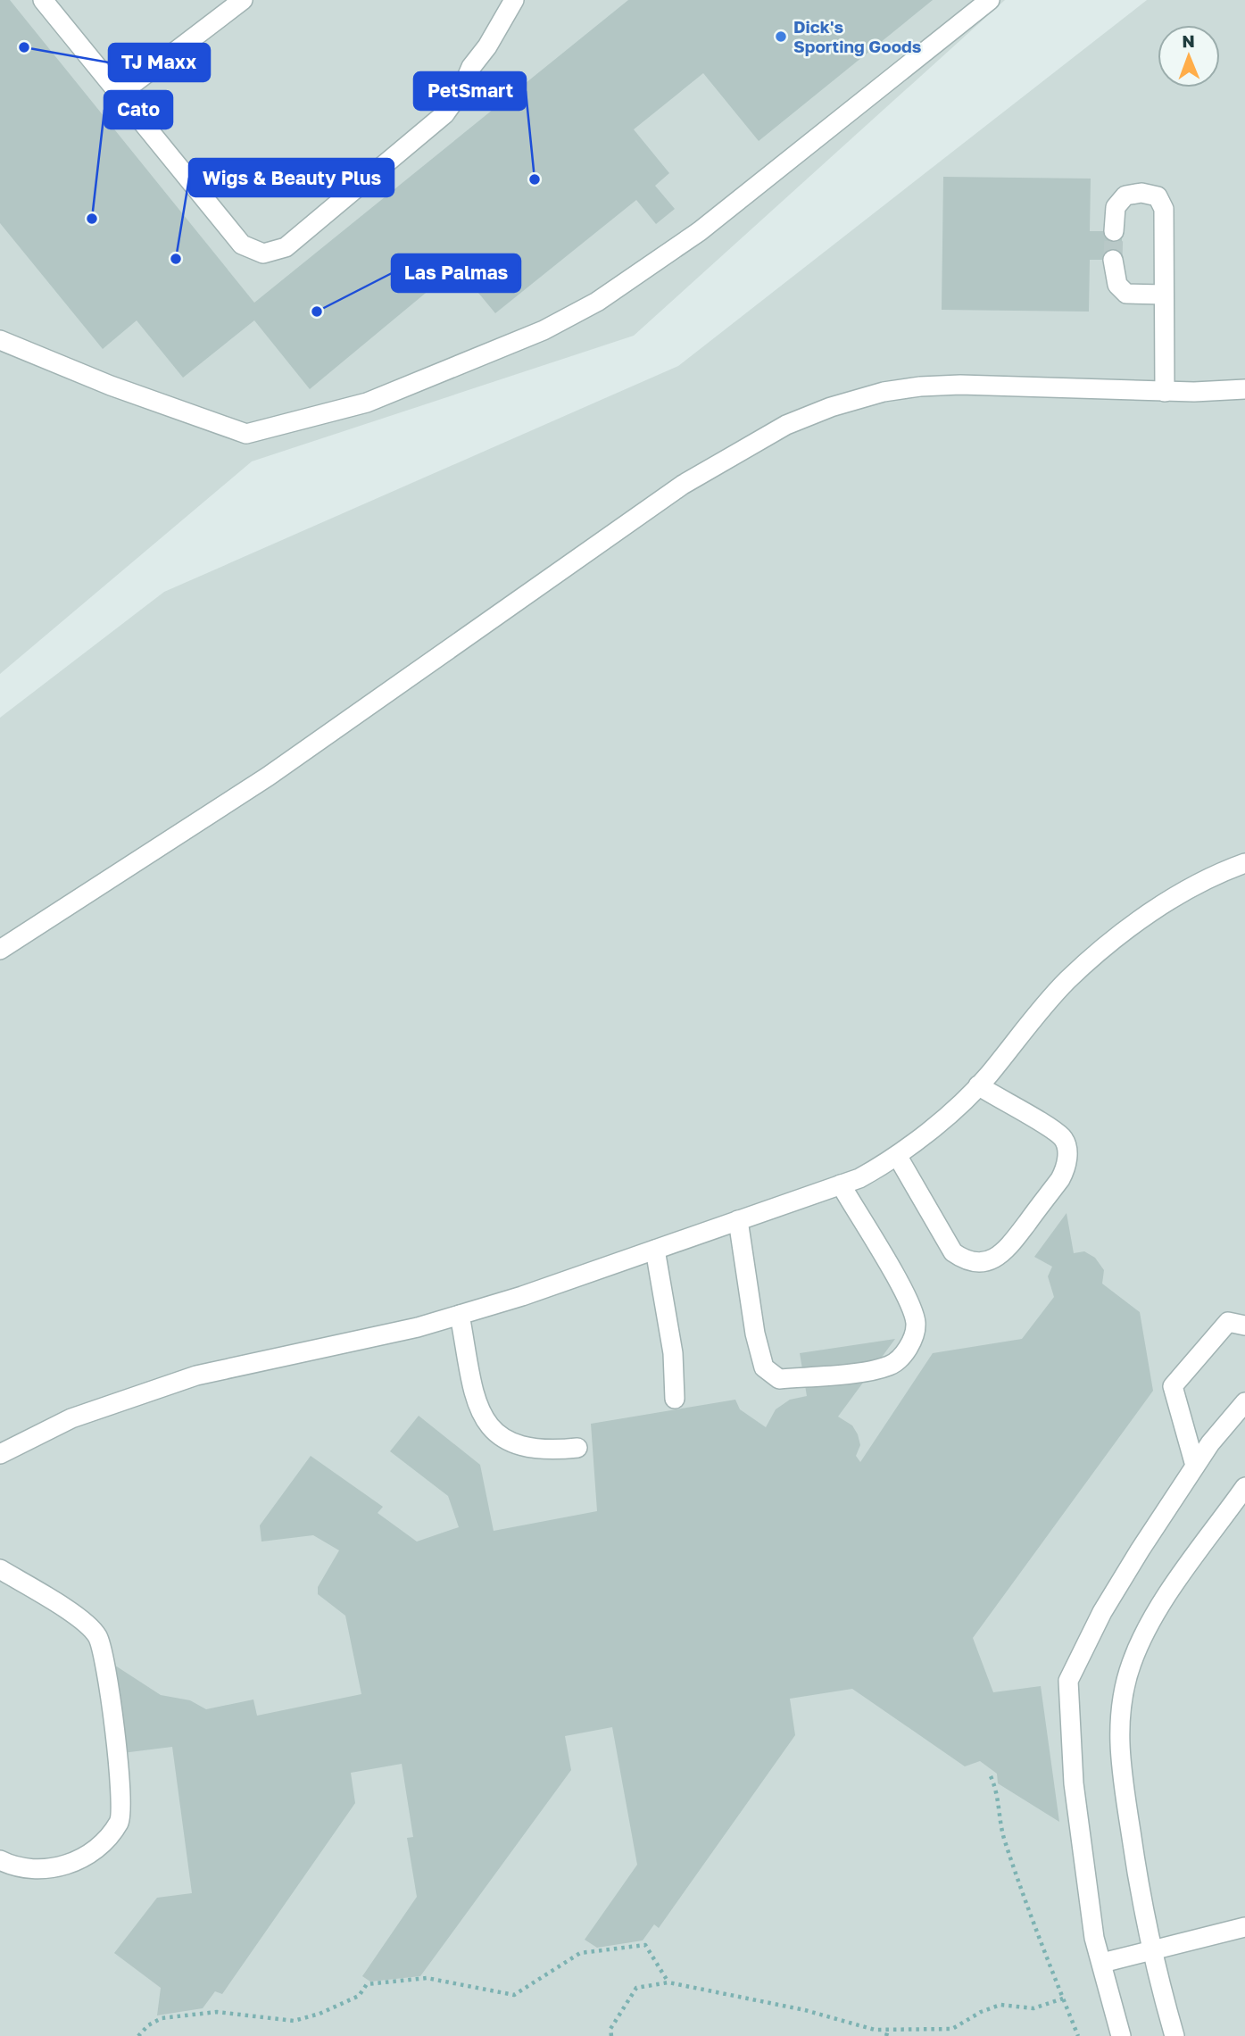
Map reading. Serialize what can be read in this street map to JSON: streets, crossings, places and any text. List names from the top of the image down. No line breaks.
{"places":["Dick's Sporting Goods","TJ Maxx","PetSmart","Cato","Wigs & Beauty Plus","Las Palmas"],"north":"top"}
